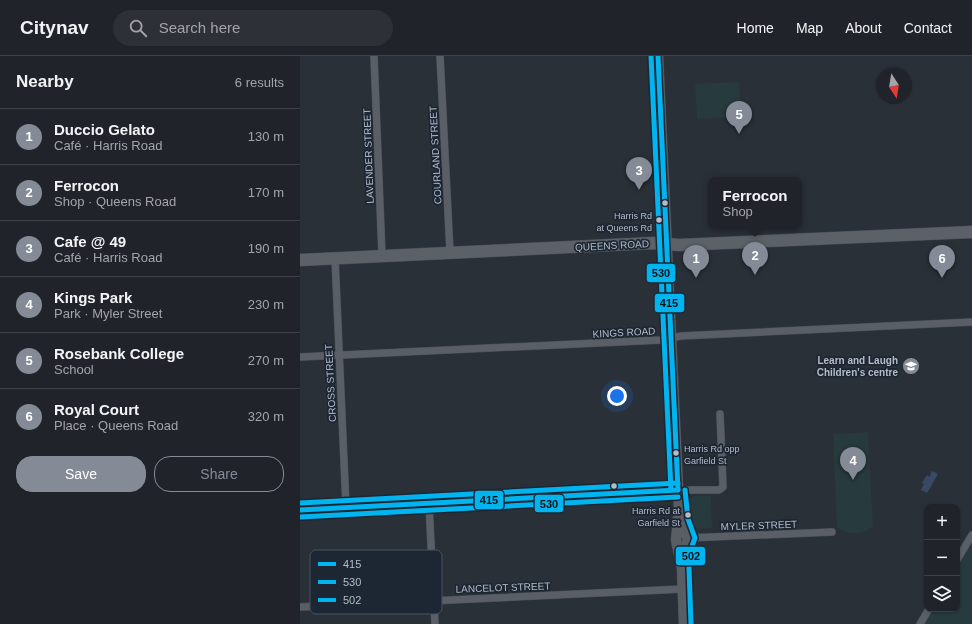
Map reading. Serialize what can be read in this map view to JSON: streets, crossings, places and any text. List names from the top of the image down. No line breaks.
{"streets":{"main road":["QUEENS ROAD"],"street":["COURLAND STREET","LAVENDER STREET","KINGS ROAD","CROSS STREET","MYLER STREET","LANCELOT STREET"]},"crossings":[["COURLAND STREET","QUEENS ROAD"],["LAVENDER STREET","QUEENS ROAD"],["QUEENS ROAD","CROSS STREET"],["KINGS ROAD","CROSS STREET"]],"places":{"other":["Harris Rd at Queens Rd","Harris Rd opp Garfield St","Harris Rd at Garfield St"],"school or university":["Learn and Laugh Children's centre"]},"lines":["transit line 415","transit line 530","transit line 502"],"legend":["415","530","502"],"north":"bottom","page":{"header":"Citynav","search":"Search here","nav":["Home","Map","About","Contact"],"heading":["Nearby","6 results"],"pins":["5","3","2","1","6","4"],"list":[{"mark":"1","name":"Duccio Gelato","note":"Café · Harris Road","value":"130 m"},{"mark":"2","name":"Ferrocon","note":"Shop · Queens Road","value":"170 m"},{"mark":"3","name":"Cafe @ 49","note":"Café · Harris Road","value":"190 m"},{"mark":"4","name":"Kings Park","note":"Park · Myler Street","value":"230 m"},{"mark":"5","name":"Rosebank College","note":"School","value":"270 m"},{"mark":"6","name":"Royal Court","note":"Place · Queens Road","value":"320 m"}],"popup":["Ferrocon","Shop"],"buttons":["Save","Share"],"map_buttons":["+","−"]}}
